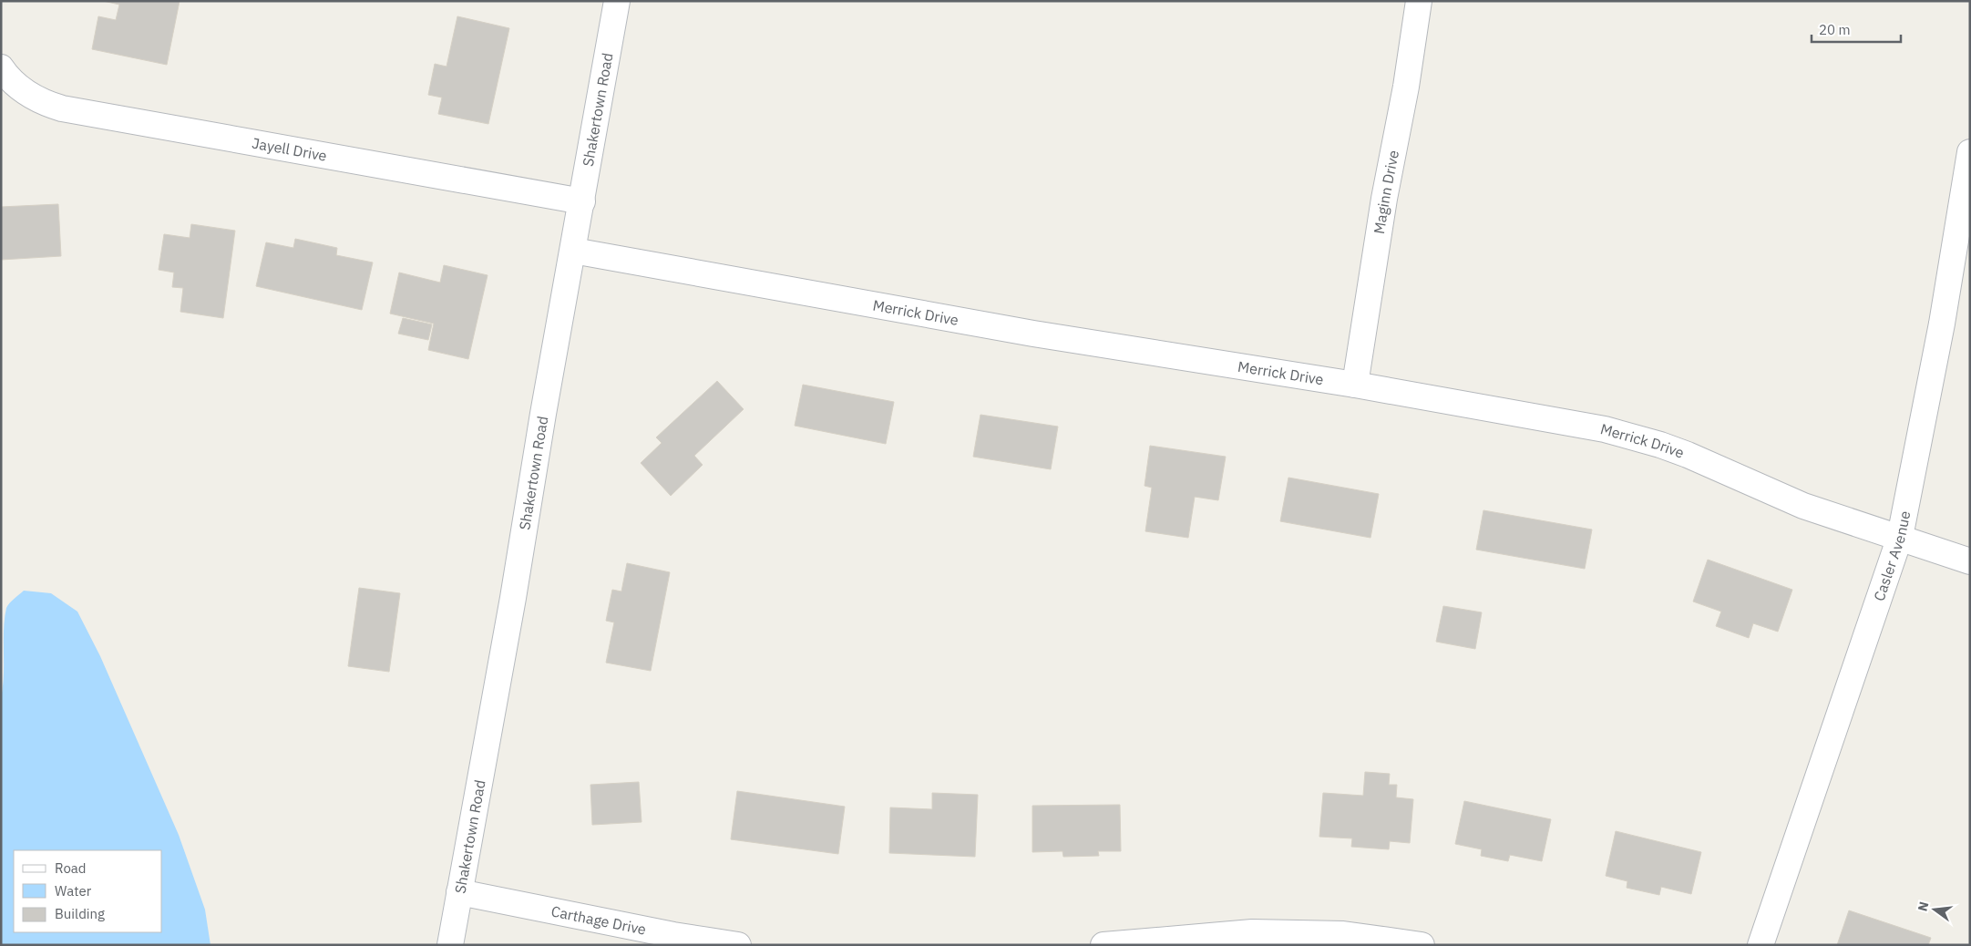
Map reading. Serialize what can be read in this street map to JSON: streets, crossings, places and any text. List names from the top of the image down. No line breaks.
{"streets":{"street":["Shakertown Road","Jayell Drive","Maginn Drive","Merrick Drive","Casler Avenue","Carthage Drive"]},"crossings":[["Shakertown Road","Jayell Drive"],["Shakertown Road","Merrick Drive"],["Shakertown Road","Carthage Drive"],["Maginn Drive","Merrick Drive"],["Merrick Drive","Casler Avenue"]],"legend":["Road","Water","Building"],"scale_bar":"20 m","north":"left"}
